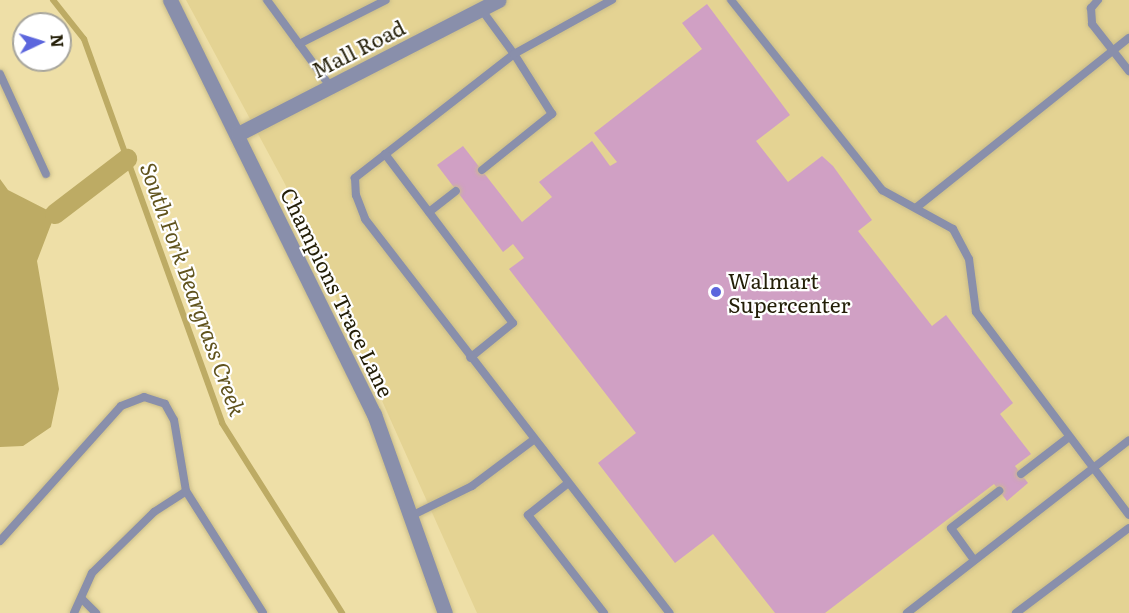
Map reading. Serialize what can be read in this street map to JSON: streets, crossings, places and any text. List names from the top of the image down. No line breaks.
{"streets":{"street":["Mall Road","Champions Trace Lane"]},"crossings":[["Mall Road","Champions Trace Lane"]],"water":["South Fork Beargrass Creek"],"places":["Walmart Supercenter"],"north":"right"}
